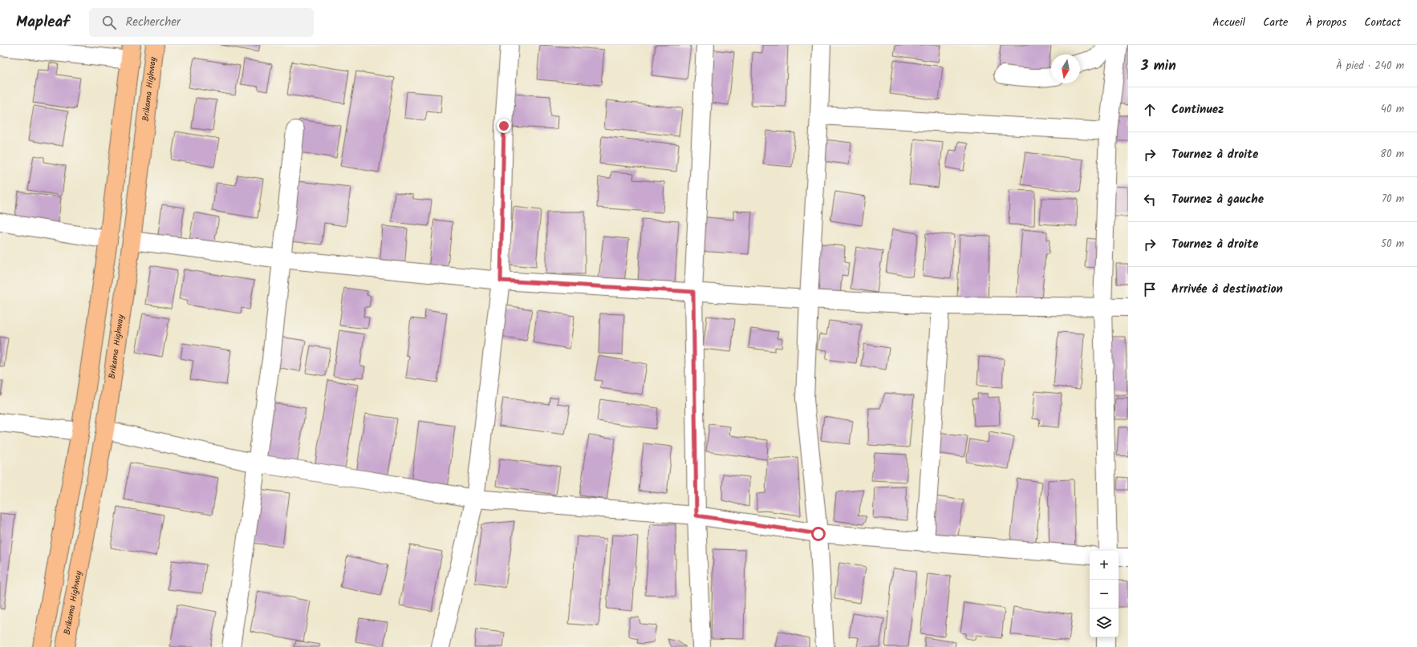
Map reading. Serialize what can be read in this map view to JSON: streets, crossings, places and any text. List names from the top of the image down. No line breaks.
{"streets":{"highway":["Brikama Highway"]},"north":"bottom","page":{"header":"Mapleaf","search":"Rechercher","nav":["Accueil","Carte","À propos","Contact"],"heading":["3 min","À pied · 240 m"],"list":[["Continuez","40 m"],["Tournez à droite","80 m"],["Tournez à gauche","70 m"],["Tournez à droite","50 m"],"Arrivée à destination"],"map_buttons":["+","−"]}}
